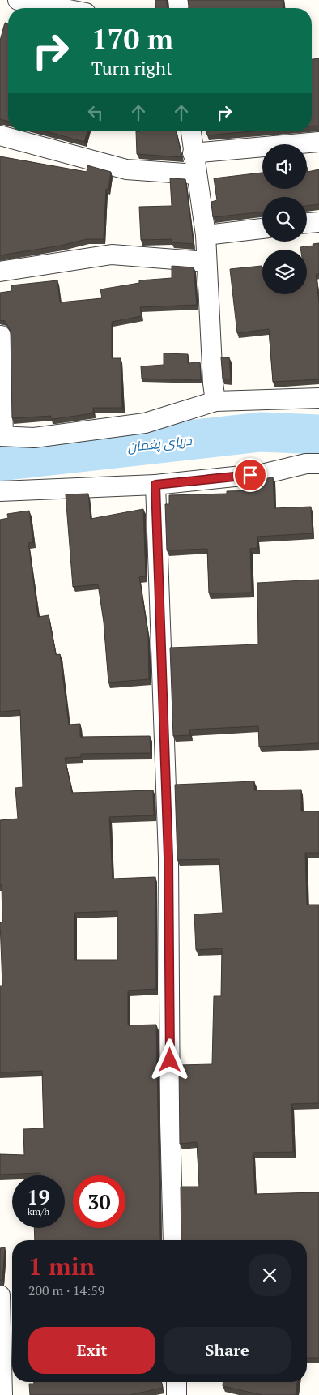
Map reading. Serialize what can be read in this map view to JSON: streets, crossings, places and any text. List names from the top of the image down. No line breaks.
{"water":["دریای پغمان"],"page":{"turn":["170 m","Turn right"],"speed":"19 km/h","limit":"30","heading":["1 min","200 m · 14:59"],"buttons":["Exit","Share"]}}
